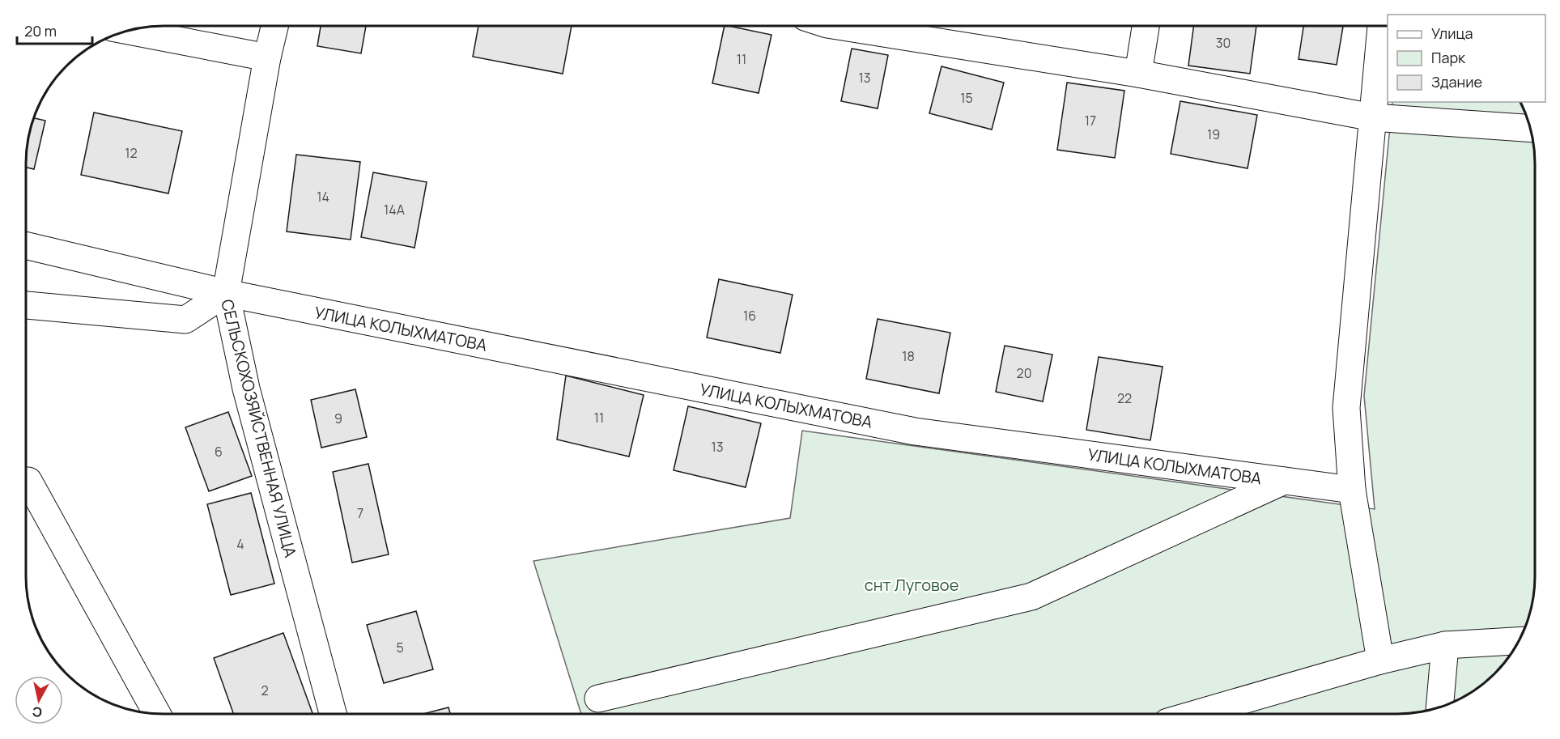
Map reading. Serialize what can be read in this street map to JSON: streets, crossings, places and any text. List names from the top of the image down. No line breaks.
{"streets":{"street":["УЛИЦА КОЛЫХМАТОВА","СЕЛЬСКОХОЗЯЙСТВЕННАЯ УЛИЦА"]},"crossings":[["УЛИЦА КОЛЫХМАТОВА","СЕЛЬСКОХОЗЯЙСТВЕННАЯ УЛИЦА"]],"parks":["снт Луговое"],"house_numbers":["30","11","13","15","17","19","12","14","14А","16","18","20","22","11","9","13","6","7","4","5","2"],"legend":["Улица","Парк","Здание"],"scale_bar":"20 m","north":"bottom"}
